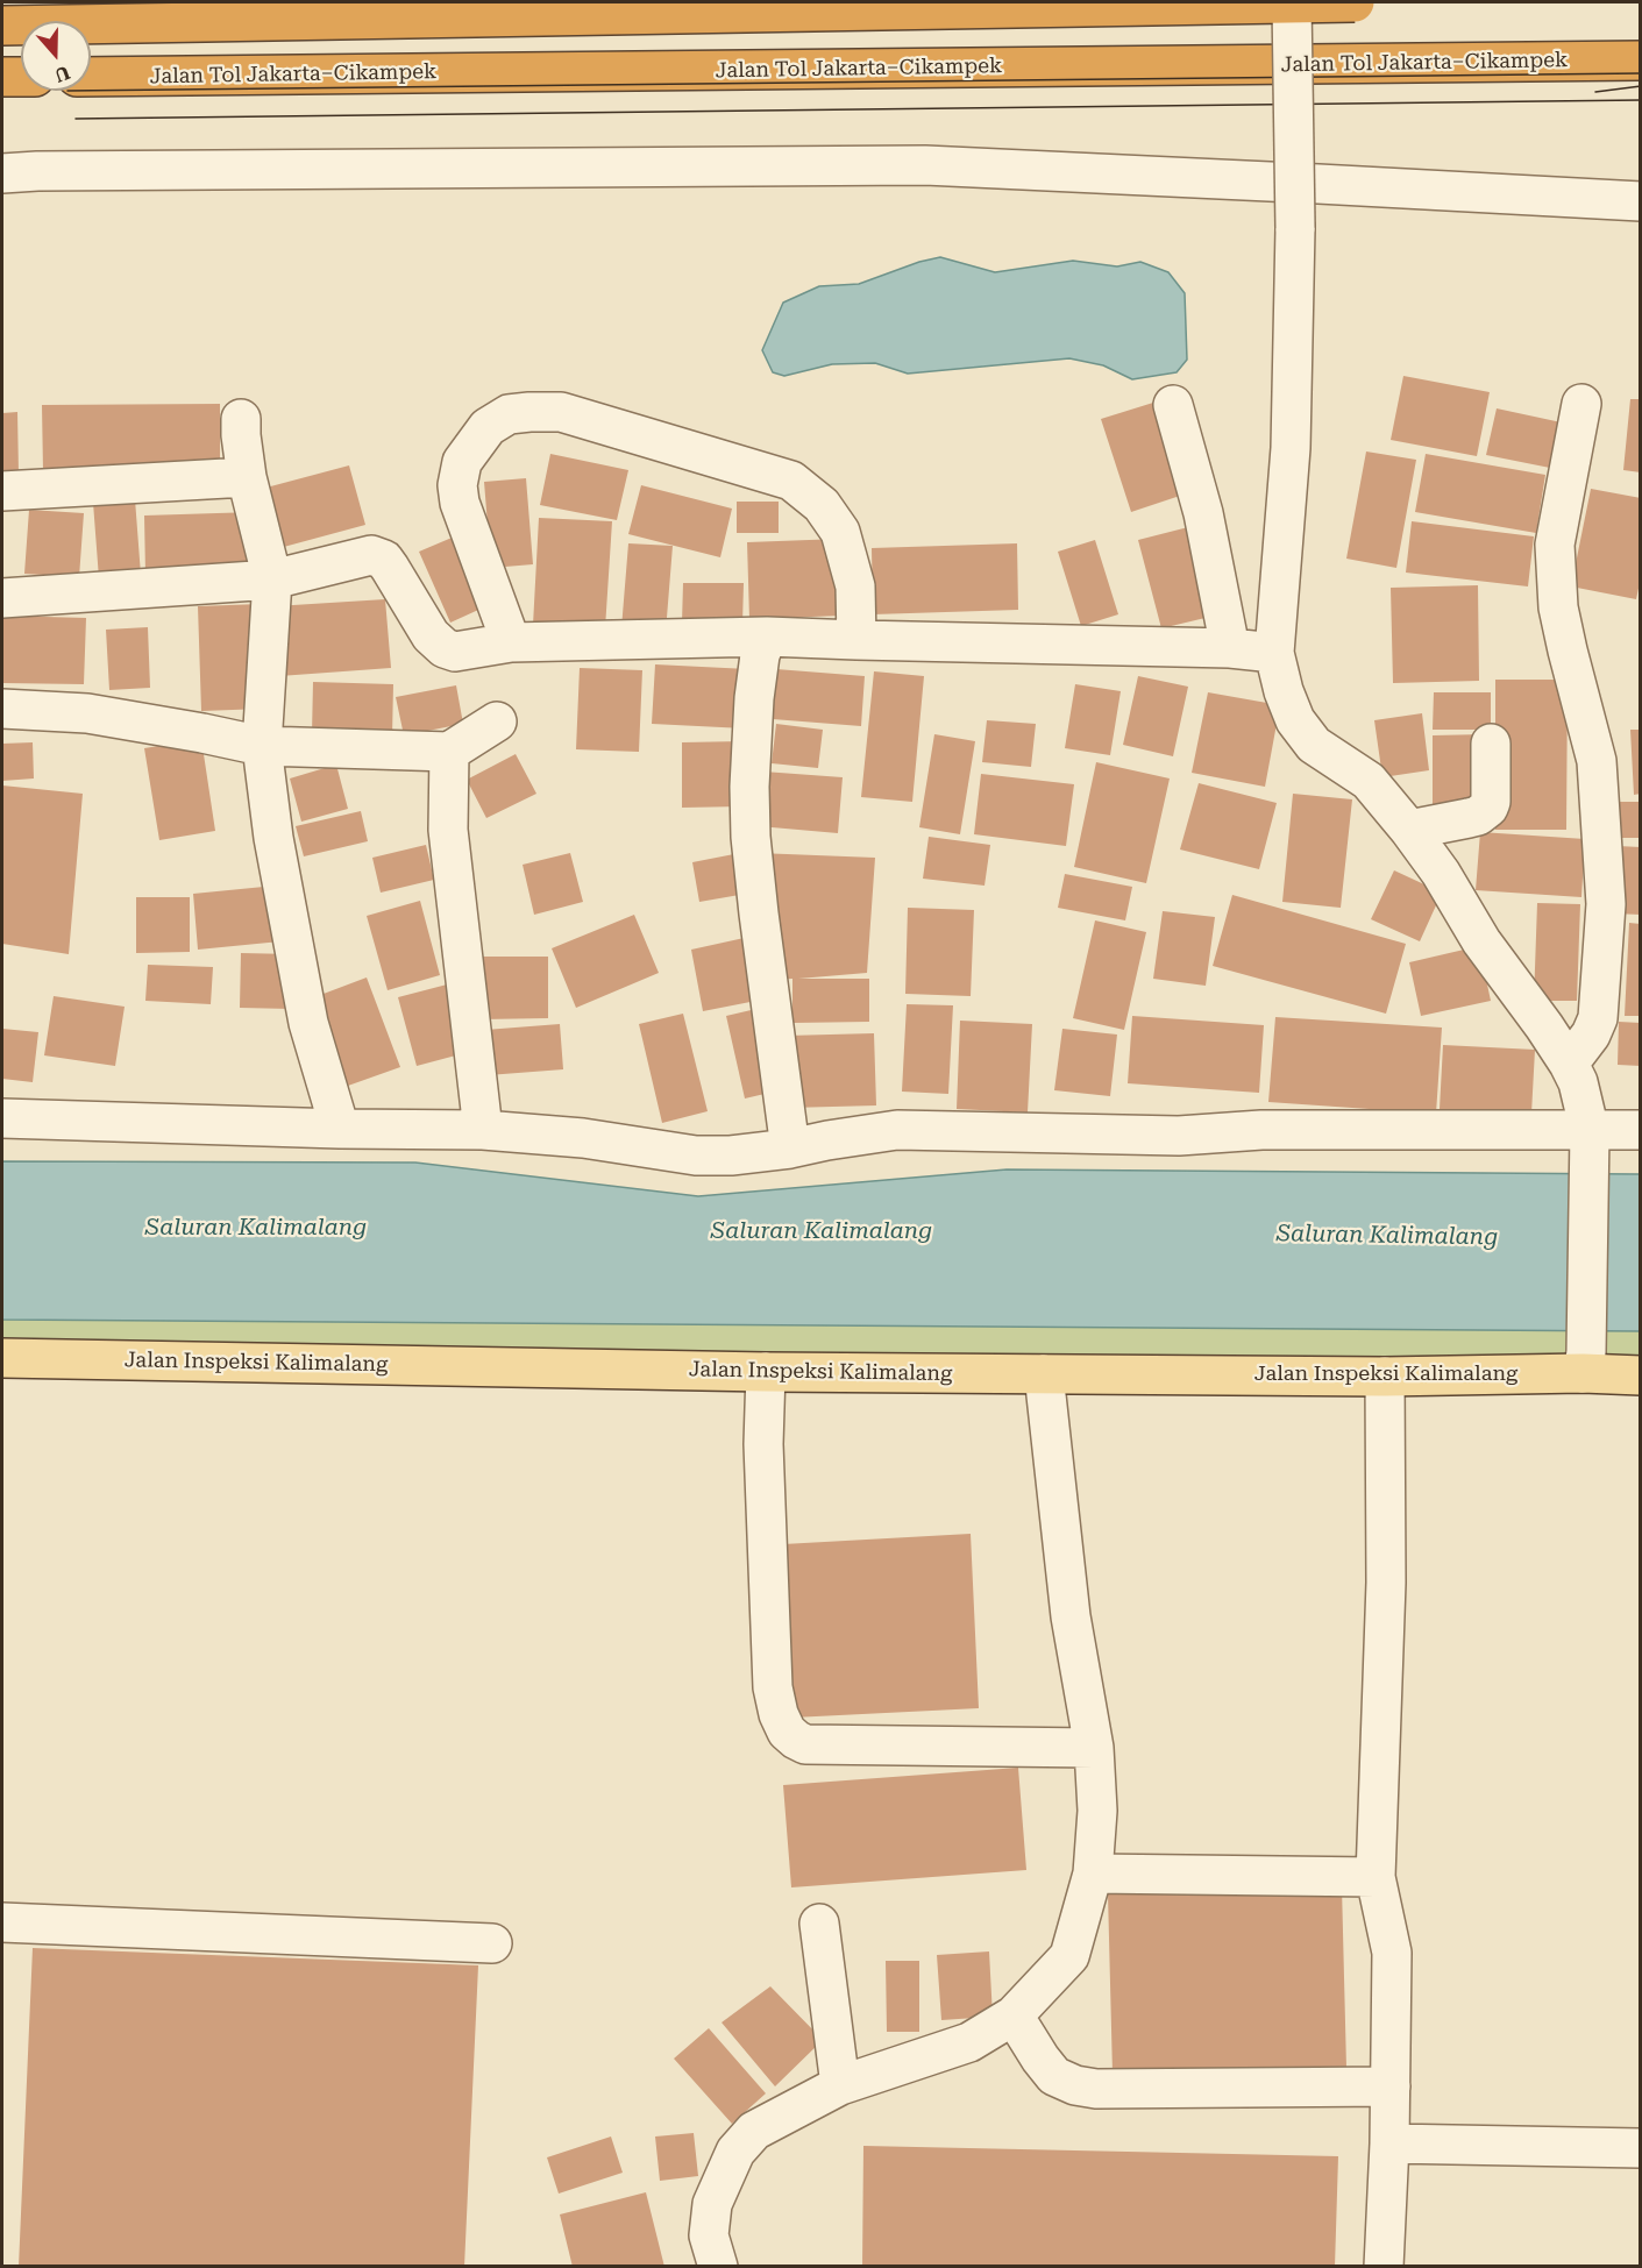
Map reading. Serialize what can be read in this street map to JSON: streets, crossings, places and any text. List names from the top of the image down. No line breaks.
{"streets":{"highway":["Jalan Tol Jakarta–Cikampek"],"main road":["Jalan Inspeksi Kalimalang"]},"water":["Saluran Kalimalang"],"north":"bottom"}
